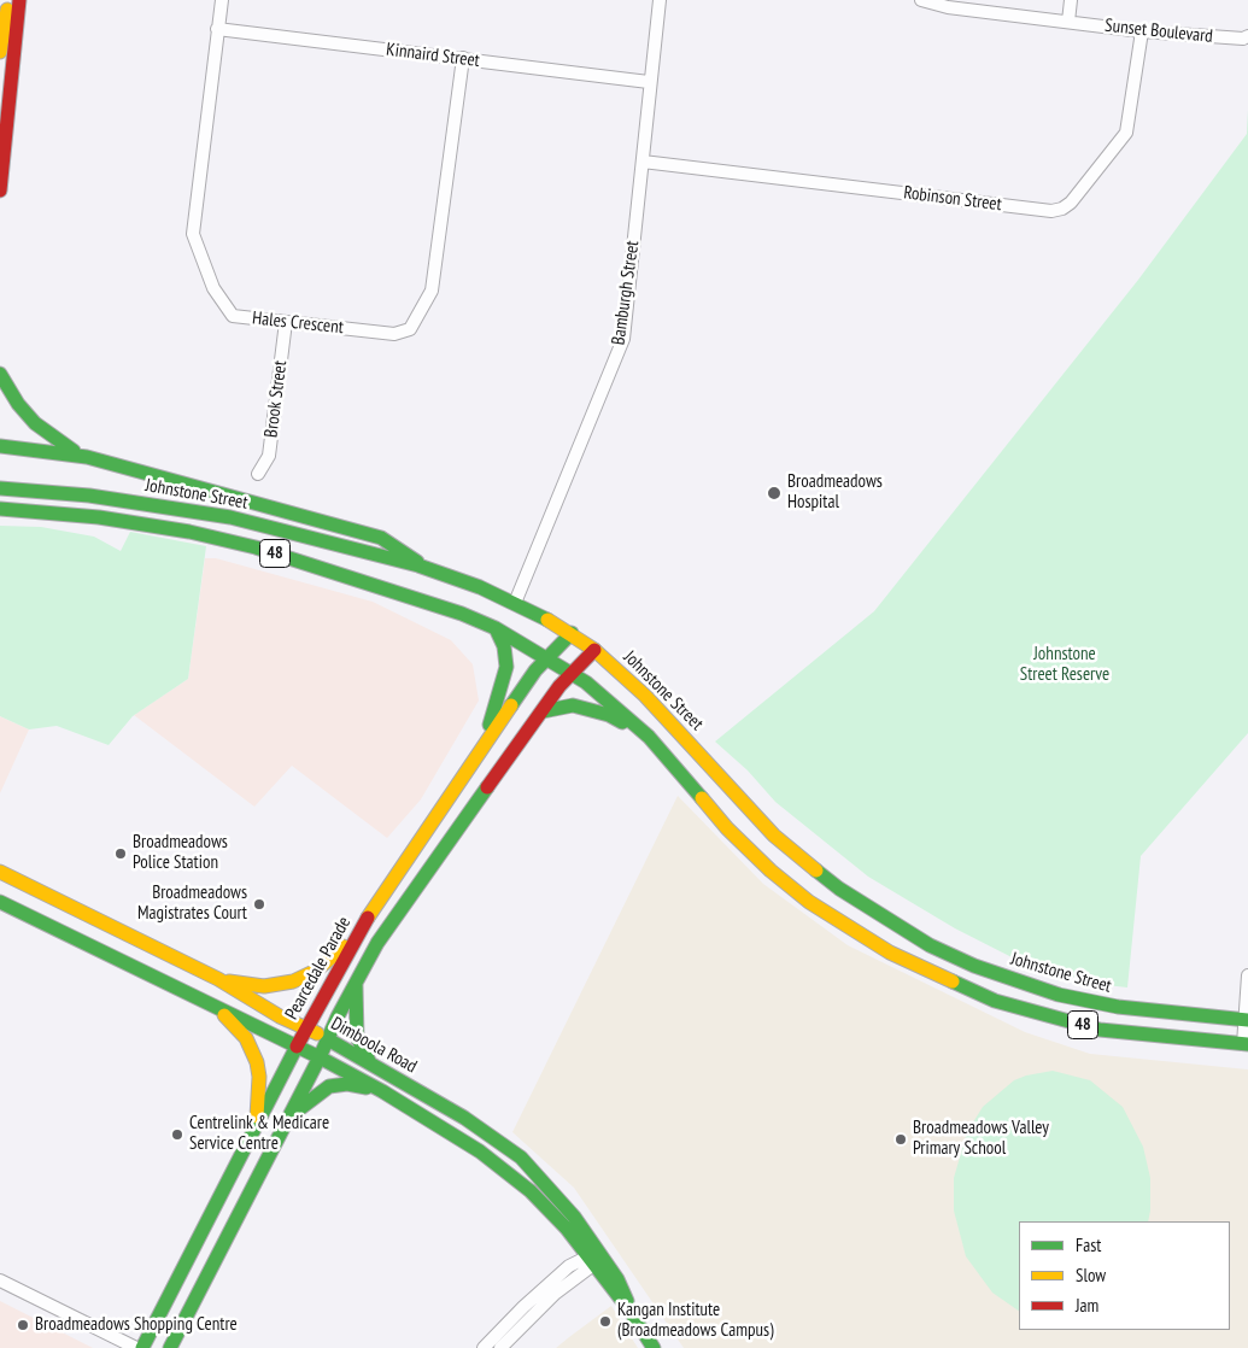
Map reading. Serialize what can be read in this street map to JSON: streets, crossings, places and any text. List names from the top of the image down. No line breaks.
{"streets":{"main road":["Johnstone Street","48","Pearcedale Parade","Dimboola Road"],"street":["Sunset Boulevard","Kinnaird Street","Robinson Street","Bamburgh Street","Hales Crescent","Brook Street"]},"crossings":[["Sunset Boulevard","Robinson Street"],["Kinnaird Street","Bamburgh Street"],["Kinnaird Street","Hales Crescent"],["Robinson Street","Bamburgh Street"],["Bamburgh Street","Johnstone Street"],["Hales Crescent","Brook Street"],["Johnstone Street","Pearcedale Parade"],["48","Pearcedale Parade"],["Pearcedale Parade","Dimboola Road"]],"parks":["Johnstone Street Reserve"],"places":["Broadmeadows Hospital","Broadmeadows Police Station","Broadmeadows Magistrates Court","Centrelink & Medicare Service Centre","Broadmeadows Valley Primary School","Kangan Institute (Broadmeadows Campus)","Broadmeadows Shopping Centre"],"legend":["Fast","Slow","Jam"]}
